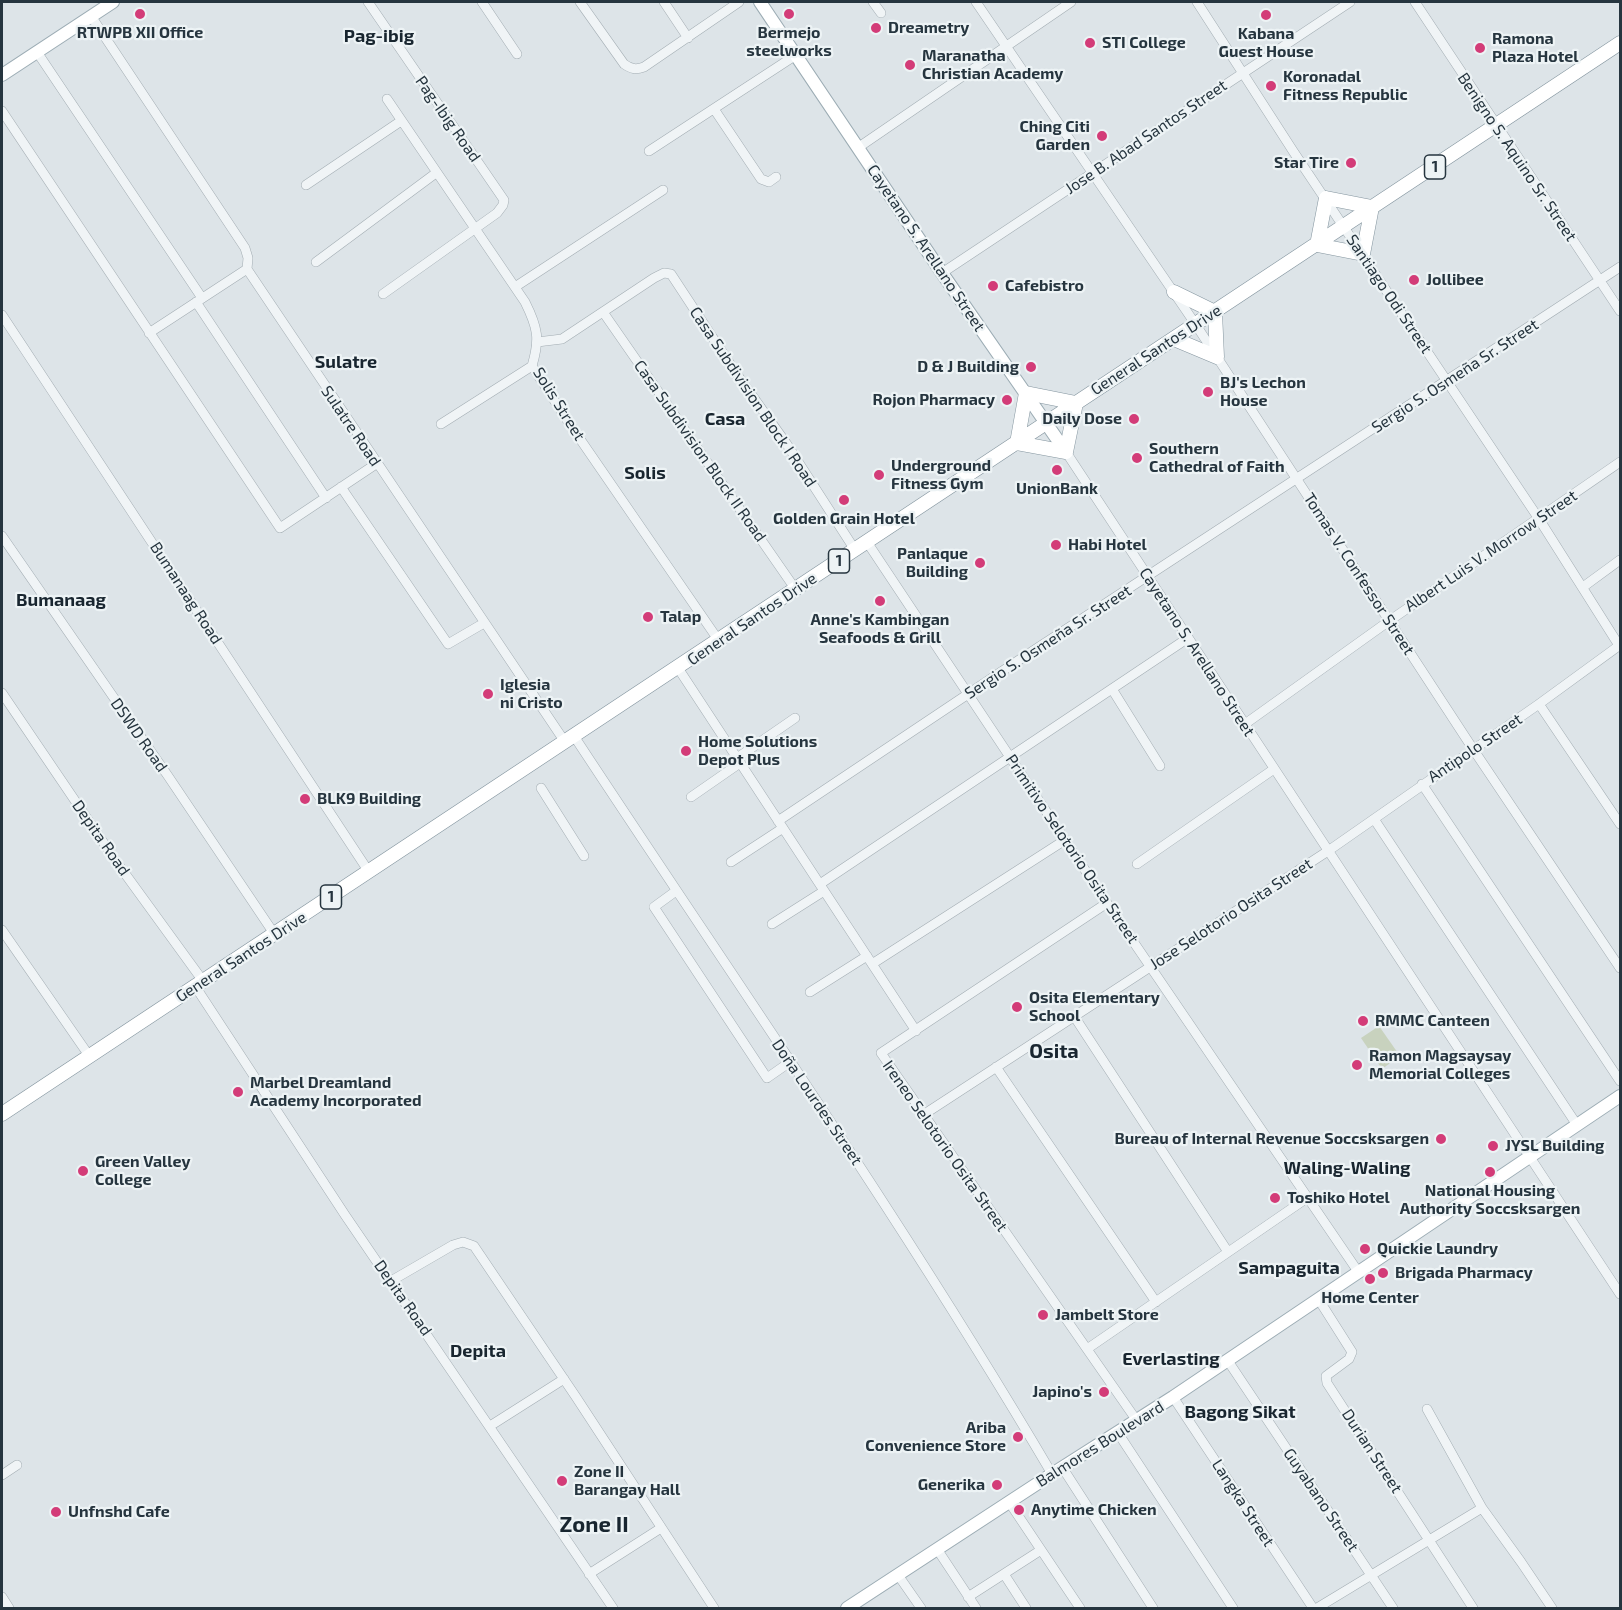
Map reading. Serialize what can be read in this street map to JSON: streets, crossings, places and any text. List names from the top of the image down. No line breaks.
{"streets":{"highway":["1","General Santos Drive"],"main road":["Cayetano S. Arellano Street","Balmores Boulevard"],"street":["Pag-Ibig Road","Jose B. Abad Santos Street","Benigno S. Aquino Sr. Street","Santiago Odi Street","Sergio S. Osmeña Sr. Street","Casa Subdivision Block I Road","Solis Street","Sulatre Road","Casa Subdivision Block II Road","Albert Luis V. Morrow Street","Tomas V. Confessor Street","Bumanaag Road","DSWD Road","Antipolo Street","Depita Road","Primitivo Selotorio Osita Street","Jose Selotorio Osita Street","Doña Lourdes Street","Ireneo Selotorio Osita Street","Durian Street","Guyabano Street","Langka Street"]},"crossings":[["Pag-Ibig Road","Solis Street"],["Jose B. Abad Santos Street","Cayetano S. Arellano Street"],["Jose B. Abad Santos Street","Santiago Odi Street"],["Jose B. Abad Santos Street","Tomas V. Confessor Street"],["Benigno S. Aquino Sr. Street","General Santos Drive"],["Benigno S. Aquino Sr. Street","Sergio S. Osmeña Sr. Street"],["Cayetano S. Arellano Street","General Santos Drive"],["Cayetano S. Arellano Street","Sergio S. Osmeña Sr. Street"],["Cayetano S. Arellano Street","Albert Luis V. Morrow Street"],["Cayetano S. Arellano Street","Antipolo Street"],["Cayetano S. Arellano Street","Jose Selotorio Osita Street"],["Cayetano S. Arellano Street","Balmores Boulevard"],["Santiago Odi Street","General Santos Drive"],["Santiago Odi Street","Sergio S. Osmeña Sr. Street"],["Santiago Odi Street","Albert Luis V. Morrow Street"],["Santiago Odi Street","Antipolo Street"],["General Santos Drive","Casa Subdivision Block I Road"],["General Santos Drive","Solis Street"],["General Santos Drive","Sulatre Road"],["General Santos Drive","Casa Subdivision Block II Road"],["General Santos Drive","Tomas V. Confessor Street"],["General Santos Drive","Bumanaag Road"],["General Santos Drive","DSWD Road"],["General Santos Drive","Depita Road"],["General Santos Drive","Primitivo Selotorio Osita Street"],["General Santos Drive","Doña Lourdes Street"],["Sergio S. Osmeña Sr. Street","Tomas V. Confessor Street"],["Sergio S. Osmeña Sr. Street","Primitivo Selotorio Osita Street"],["Casa Subdivision Block I Road","Casa Subdivision Block II Road"],["Sulatre Road","Doña Lourdes Street"],["Albert Luis V. Morrow Street","Tomas V. Confessor Street"],["Tomas V. Confessor Street","Antipolo Street"],["Antipolo Street","Jose Selotorio Osita Street"],["Primitivo Selotorio Osita Street","Jose Selotorio Osita Street"],["Primitivo Selotorio Osita Street","Balmores Boulevard"],["Jose Selotorio Osita Street","Ireneo Selotorio Osita Street"],["Doña Lourdes Street","Balmores Boulevard"],["Ireneo Selotorio Osita Street","Balmores Boulevard"],["Balmores Boulevard","Durian Street"],["Balmores Boulevard","Guyabano Street"],["Balmores Boulevard","Langka Street"]],"districts":["Pag-ibig","Sulatre","Casa","Solis","Bumanaag","Osita","Waling-Waling","Sampaguita","Depita","Everlasting","Bagong Sikat","Zone II"],"places":["RTWPB XII Office","Bermejo steelworks","Kabana Guest House","Dreametry","STI College","Ramona Plaza Hotel","Maranatha Christian Academy","Koronadal Fitness Republic","Ching Citi Garden","Star Tire","Jollibee","Cafebistro","D & J Building","BJ's Lechon House","Rojon Pharmacy","Daily Dose","Southern Cathedral of Faith","UnionBank","Underground Fitness Gym","Golden Grain Hotel","Habi Hotel","Panlaque Building","Anne's Kambingan Seafoods & Grill","Talap","Iglesia ni Cristo","Home Solutions Depot Plus","BLK9 Building","Osita Elementary School","RMMC Canteen","Ramon Magsaysay Memorial Colleges","Marbel Dreamland Academy Incorporated","Bureau of Internal Revenue Soccsksargen","JYSL Building","Green Valley College","National Housing Authority Soccsksargen","Toshiko Hotel","Quickie Laundry","Brigada Pharmacy","Home Center","Jambelt Store","Japino's","Ariba Convenience Store","Zone II Barangay Hall","Generika","Anytime Chicken","Unfnshd Cafe"]}
